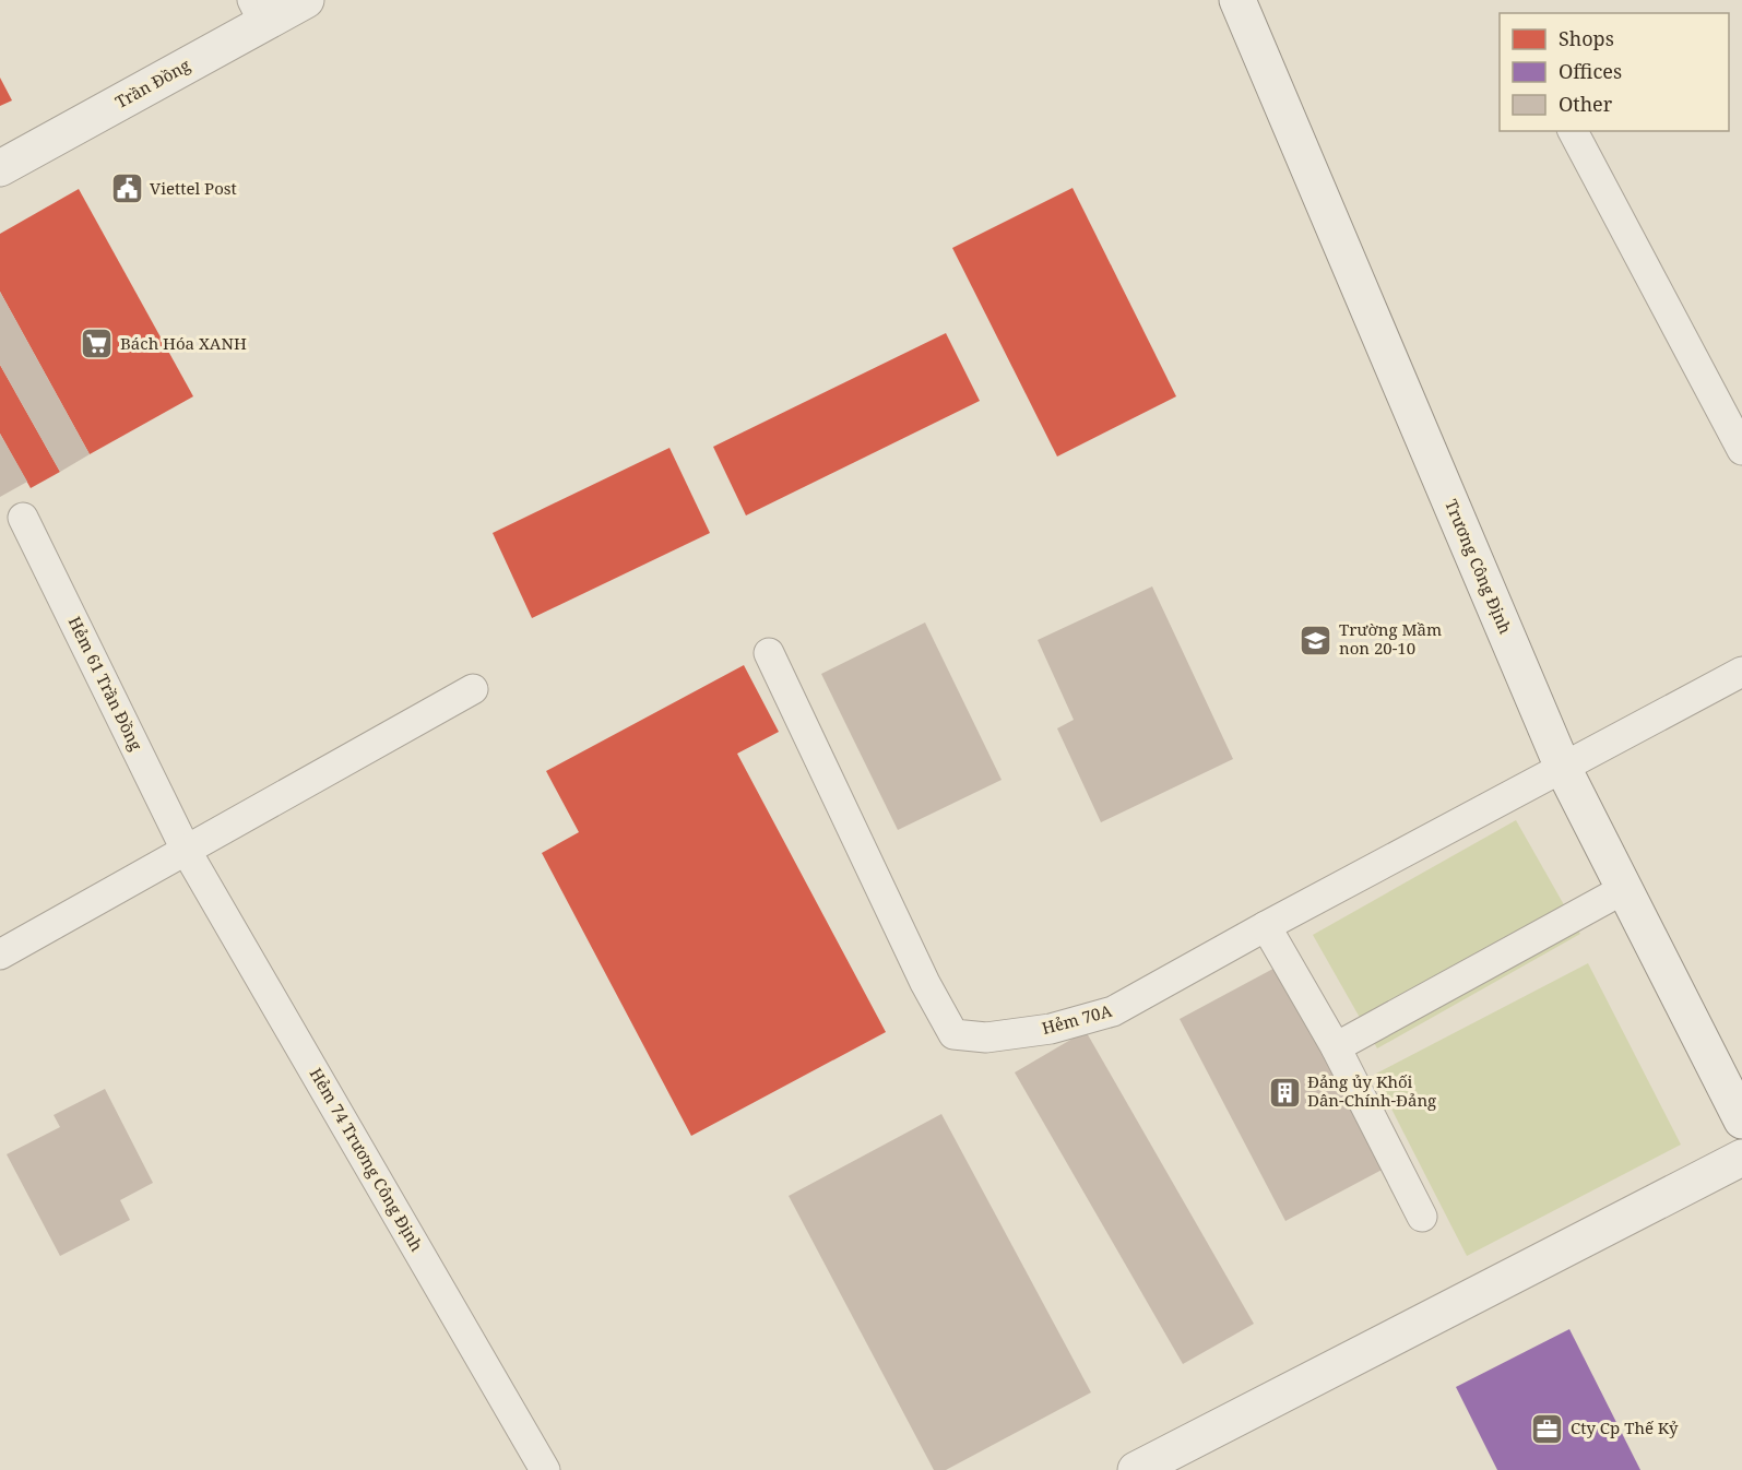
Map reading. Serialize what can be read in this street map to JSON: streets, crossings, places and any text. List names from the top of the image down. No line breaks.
{"streets":{"main road":["Trần Đồng","Trương Công Định"],"lane":["Hẻm 61 Trần Đồng","Hẻm 70A","Hẻm 74 Trương Công Định"]},"crossings":[["Trương Công Định","Hẻm 70A"],["Hẻm 61 Trần Đồng","Hẻm 74 Trương Công Định"]],"places":{"public building":["Viettel Post"],"supermarket":["Bách Hóa XANH"],"school or university":["Trường Mầm non 20-10"],"building":["Đảng ủy Khối Dân-Chính-Đảng"],"office":["Cty Cp Thế Kỷ"]},"legend":["Shops","Offices","Other"]}
